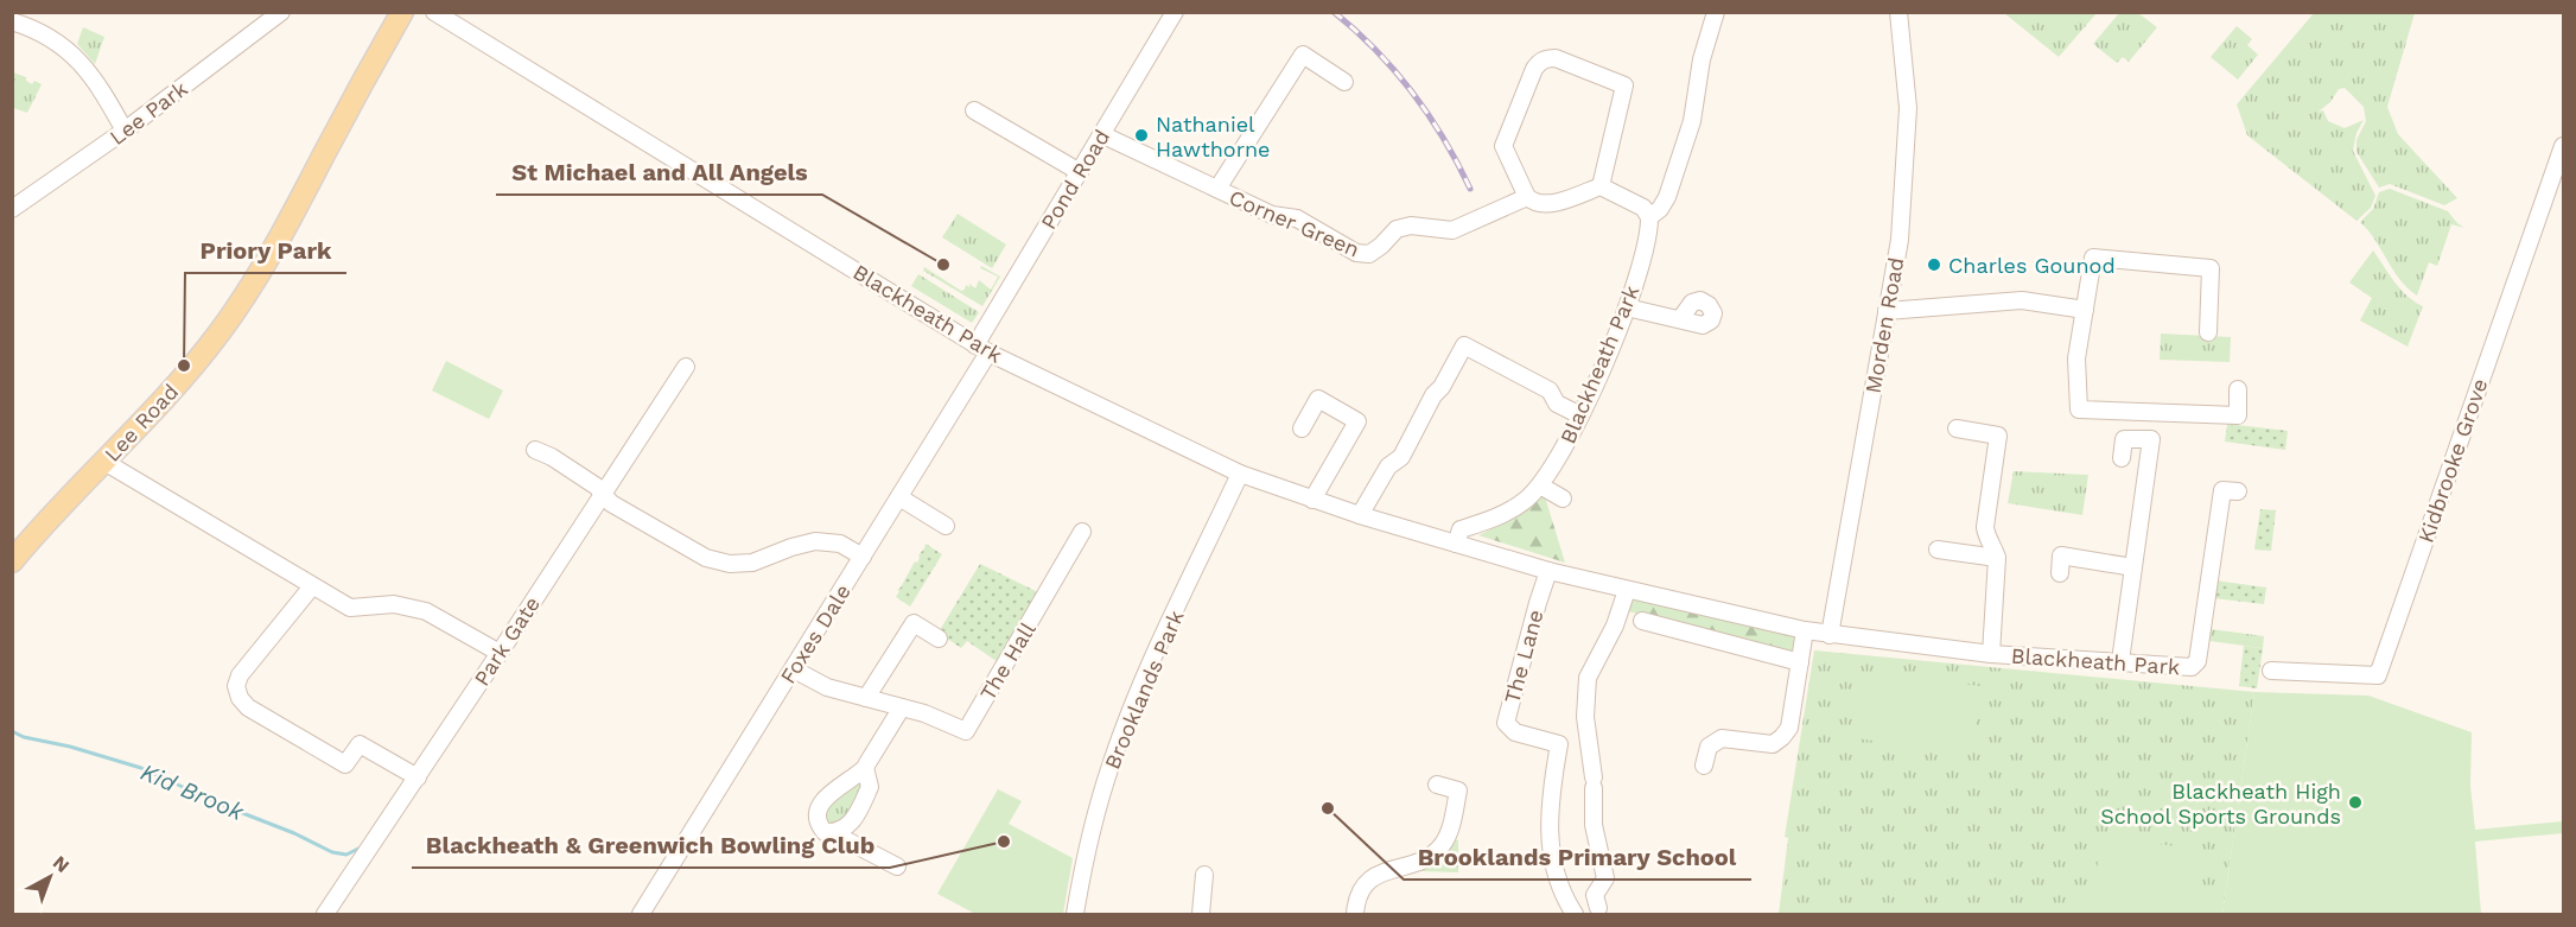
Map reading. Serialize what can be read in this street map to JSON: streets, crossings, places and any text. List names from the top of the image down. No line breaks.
{"streets":{"main road":["Lee Road"],"street":["Lee Park","Pond Road","Corner Green","Blackheath Park","Morden Road","Kidbrooke Grove","Foxes Dale","Park Gate","The Lane","The Hall","Brooklands Park"]},"crossings":[["Pond Road","Corner Green"],["Pond Road","Blackheath Park"],["Pond Road","Foxes Dale"],["Blackheath Park","Morden Road"],["Blackheath Park","Foxes Dale"],["Blackheath Park","The Lane"],["Blackheath Park","Brooklands Park"],["Foxes Dale","The Hall"]],"water":["Kid Brook"],"places":["Nathaniel Hawthorne","St Michael and All Angels","Charles Gounod","Priory Park","Blackheath High School Sports Grounds","Brooklands Primary School","Blackheath & Greenwich Bowling Club"],"north":"top right"}
